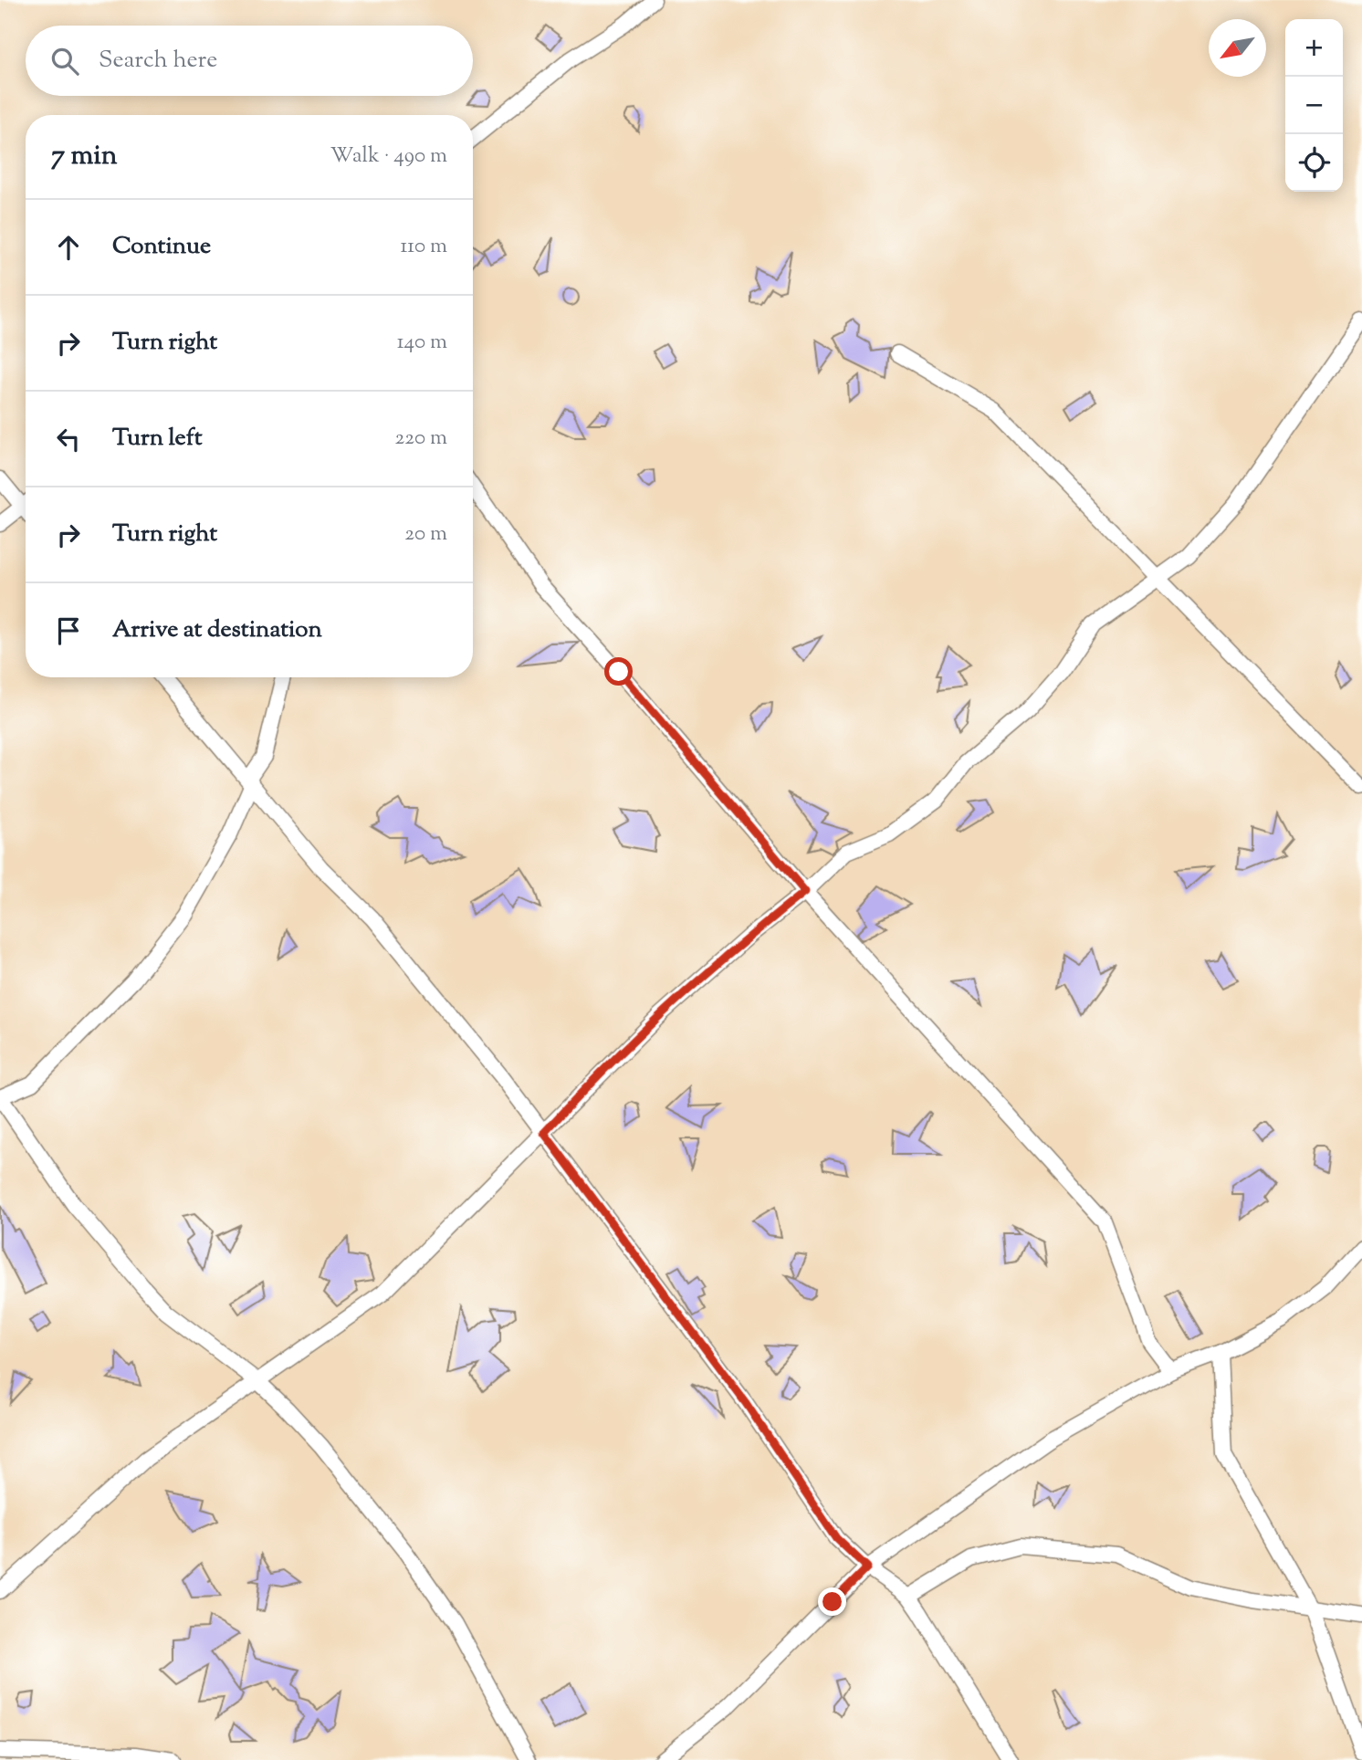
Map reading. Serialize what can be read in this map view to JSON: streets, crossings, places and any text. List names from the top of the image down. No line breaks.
{"north":"bottom left","page":{"map_buttons":["+","−"],"search":"Search here","heading":["7 min","Walk · 490 m"],"list":[["Continue","110 m"],["Turn right","140 m"],["Turn left","220 m"],["Turn right","20 m"],"Arrive at destination"]}}
